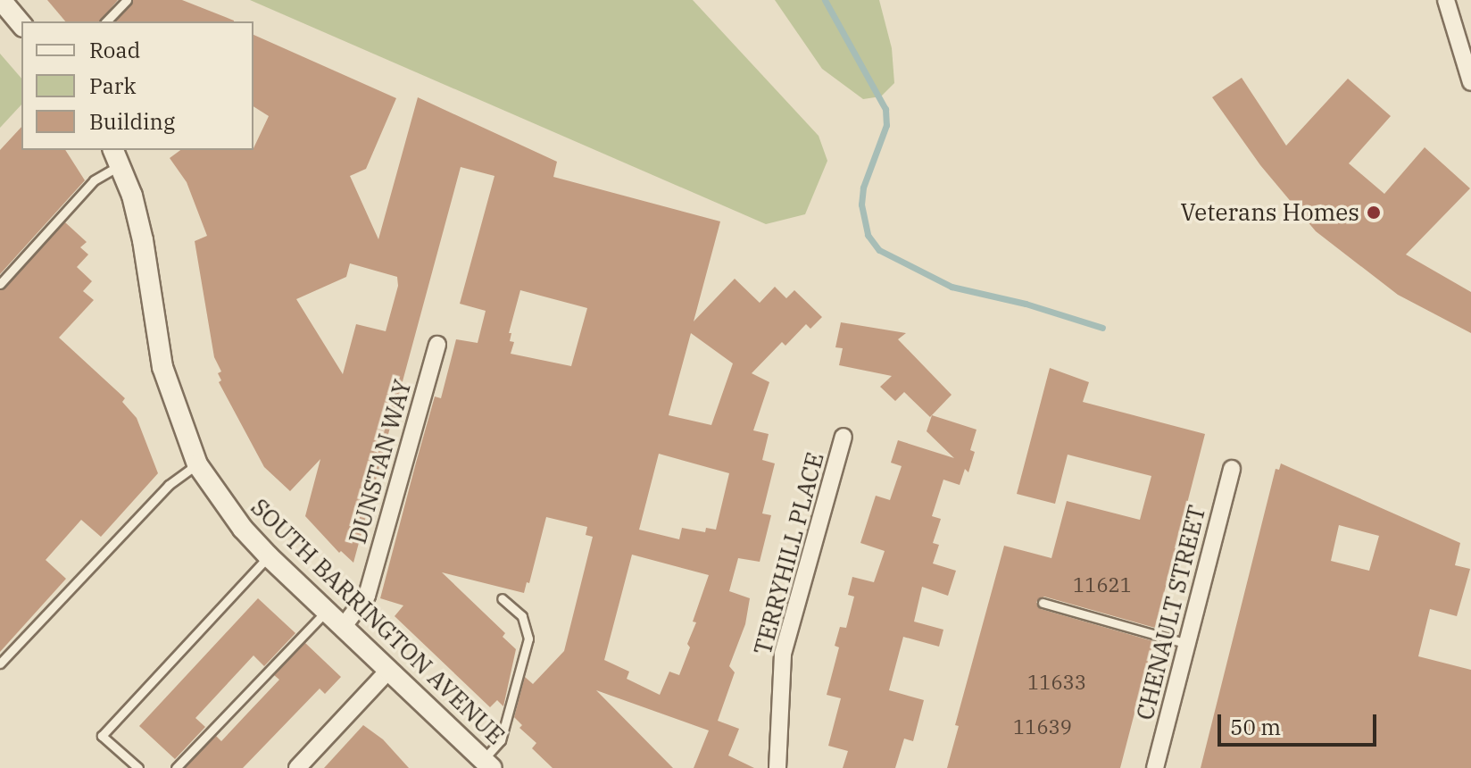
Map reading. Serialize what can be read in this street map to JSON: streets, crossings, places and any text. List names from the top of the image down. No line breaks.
{"streets":{"street":["DUNSTAN WAY","TERRYHILL PLACE","CHENAULT STREET","SOUTH BARRINGTON AVENUE"]},"crossings":[["DUNSTAN WAY","SOUTH BARRINGTON AVENUE"]],"places":["Veterans Homes"],"house_numbers":["11621","11633","11639"],"legend":["Road","Park","Building"],"scale_bar":"50 m"}
